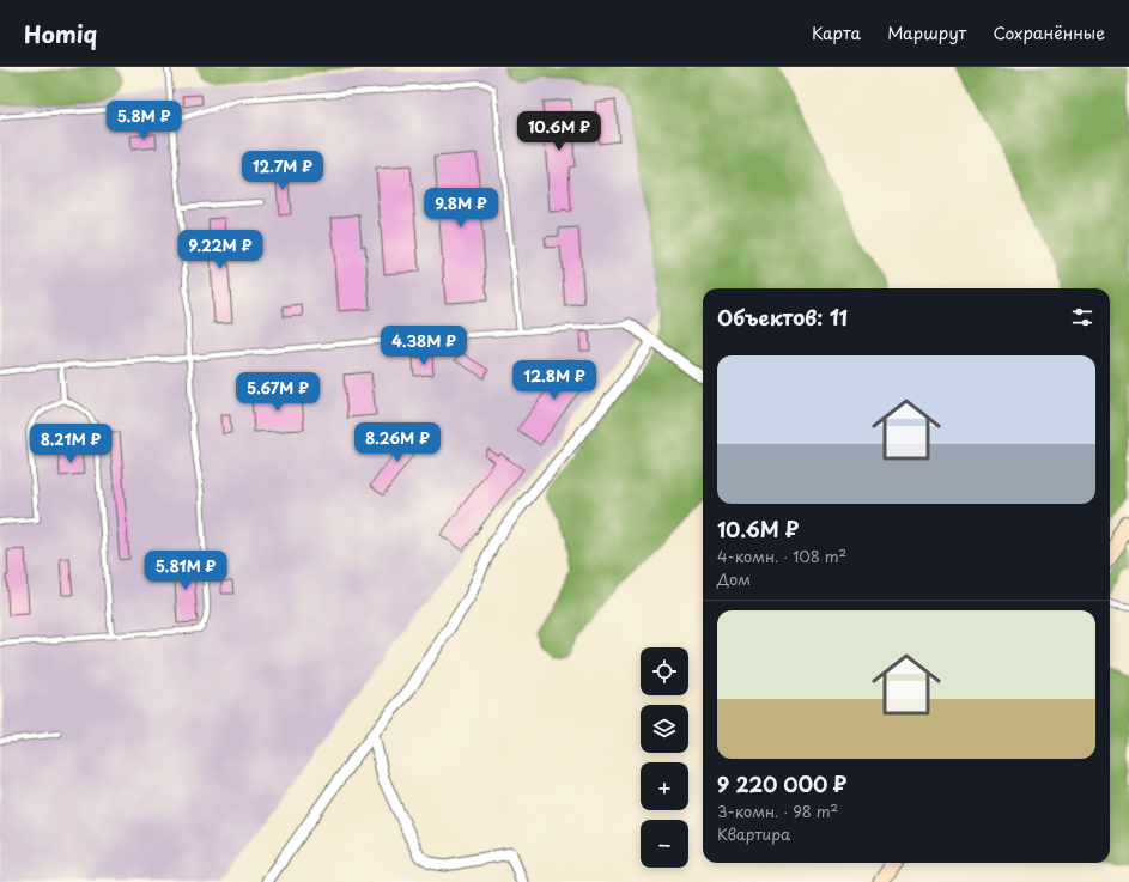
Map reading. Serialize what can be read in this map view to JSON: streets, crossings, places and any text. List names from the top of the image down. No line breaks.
{"page":{"header":"Homiq","nav":["Карта","Маршрут","Сохранённые"],"price":["5.8M ₽","10.6M ₽","12.7M ₽","9.8M ₽","9.22M ₽","4.38M ₽","12.8M ₽","5.67M ₽","8.26M ₽","8.21M ₽","5.81M ₽"],"heading":"Объектов: 11","list":[{"name":"10.6M ₽","note":"4-комн. · 108 m² · Дом"},{"name":"9 220 000 ₽","note":"3-комн. · 98 m² · Квартира"}],"map_buttons":["+","−"]}}
